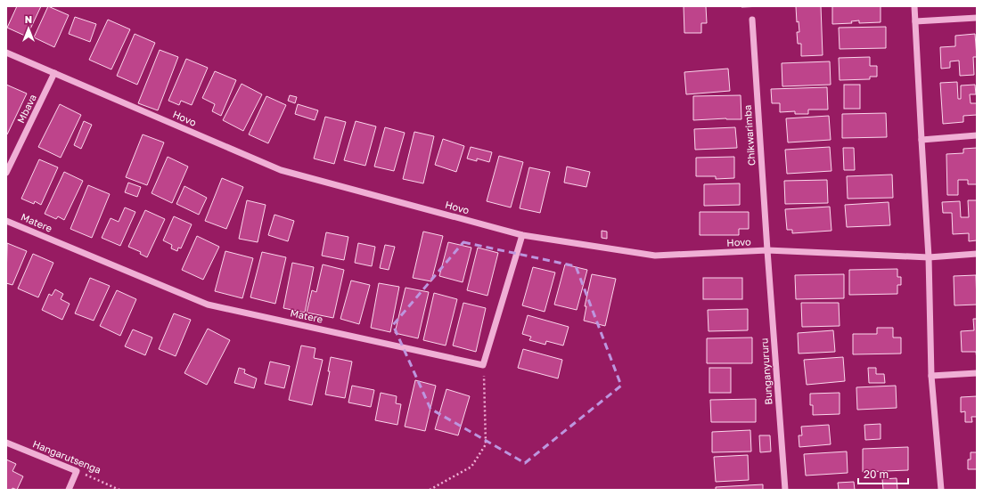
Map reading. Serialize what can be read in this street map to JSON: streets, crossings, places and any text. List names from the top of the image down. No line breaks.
{"streets":{"street":["Mbava","Hovo","Chikwarimba","Matere","Bunganyururu","Hangarutsenga"]},"crossings":[["Mbava","Hovo"],["Hovo","Chikwarimba"],["Hovo","Bunganyururu"],["Chikwarimba","Bunganyururu"]],"scale_bar":"20 m","north":"top"}
